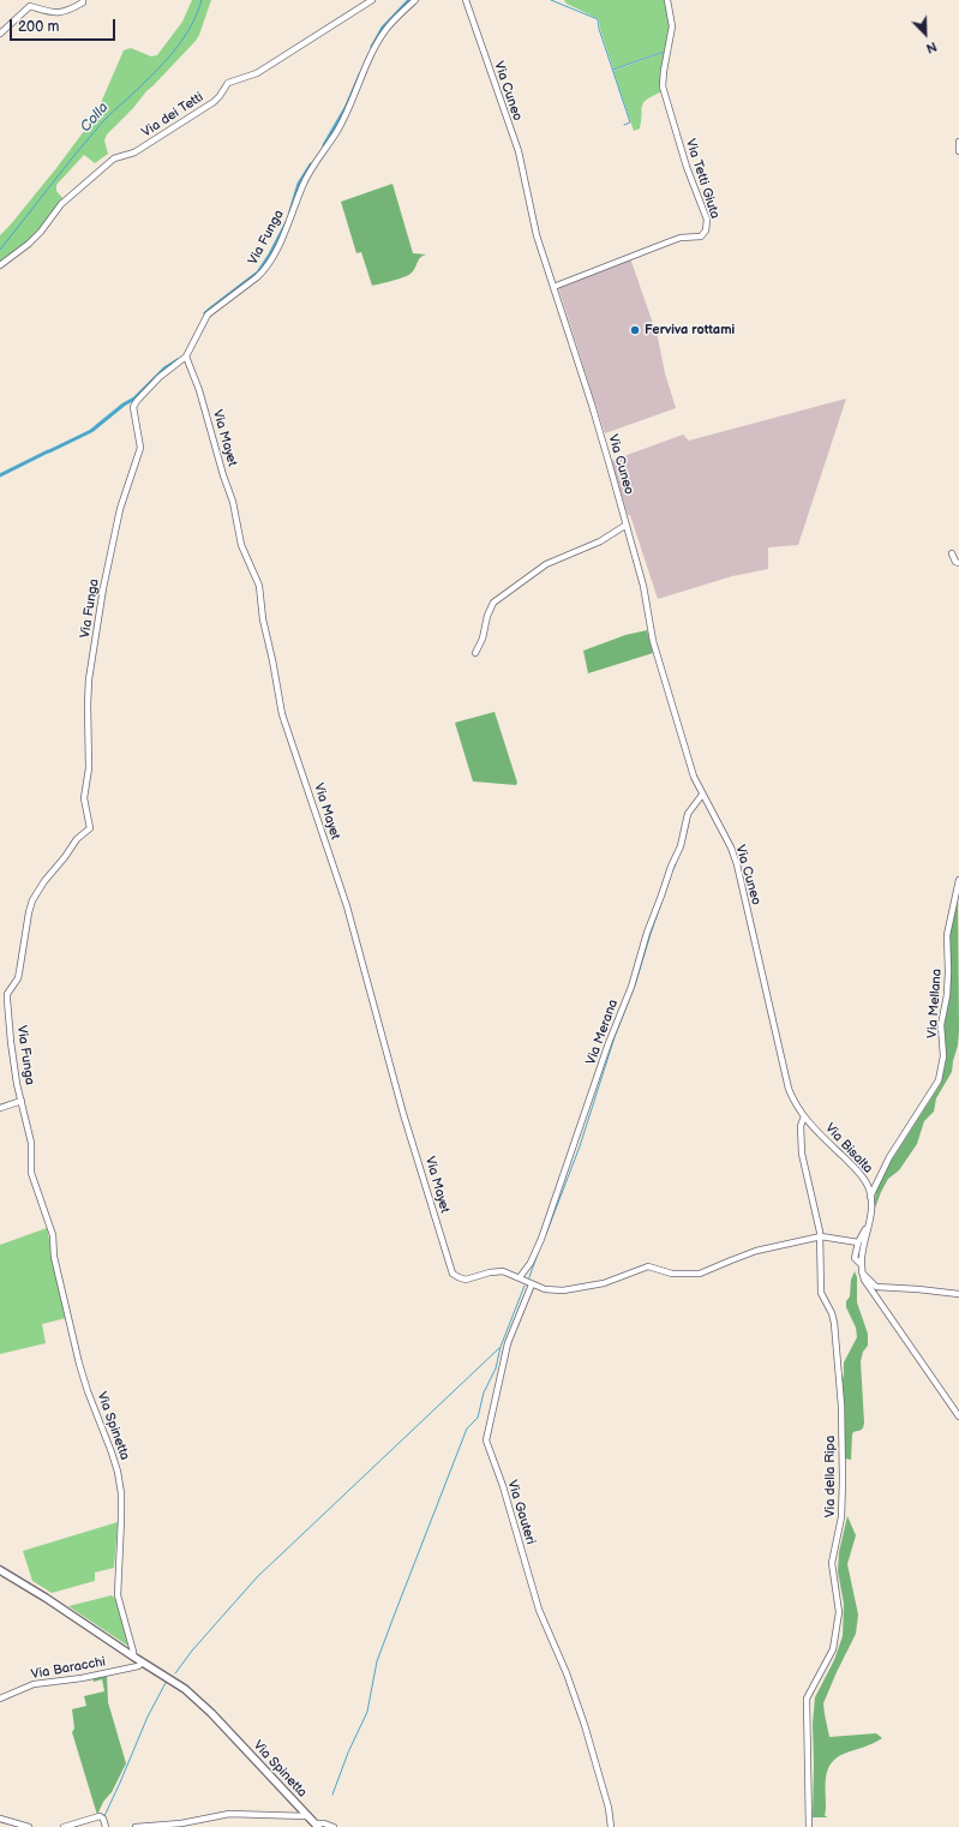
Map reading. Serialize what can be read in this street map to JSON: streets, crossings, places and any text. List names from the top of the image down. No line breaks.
{"streets":{"main road":["Via Spinetta"],"street":["Via Cuneo","Via dei Tetti","Via Tetti Giuta","Via Funga","Via Mayet","Via Mellana","Via Merana","Via Bisalta","Via della Ripa","Via Gauteri","Via Baracchi"]},"crossings":[["Via Cuneo","Via Tetti Giuta"],["Via Cuneo","Via Merana"],["Via Cuneo","Via Bisalta"],["Via Funga","Via Mayet"],["Via Funga","Via Spinetta"],["Via Mayet","Via Merana"],["Via Mellana","Via Bisalta"],["Via Bisalta","Via della Ripa"],["Via Spinetta","Via Baracchi"]],"water":["Colla"],"places":["Ferviva rottami"],"scale_bar":"200 m","north":"bottom right"}
